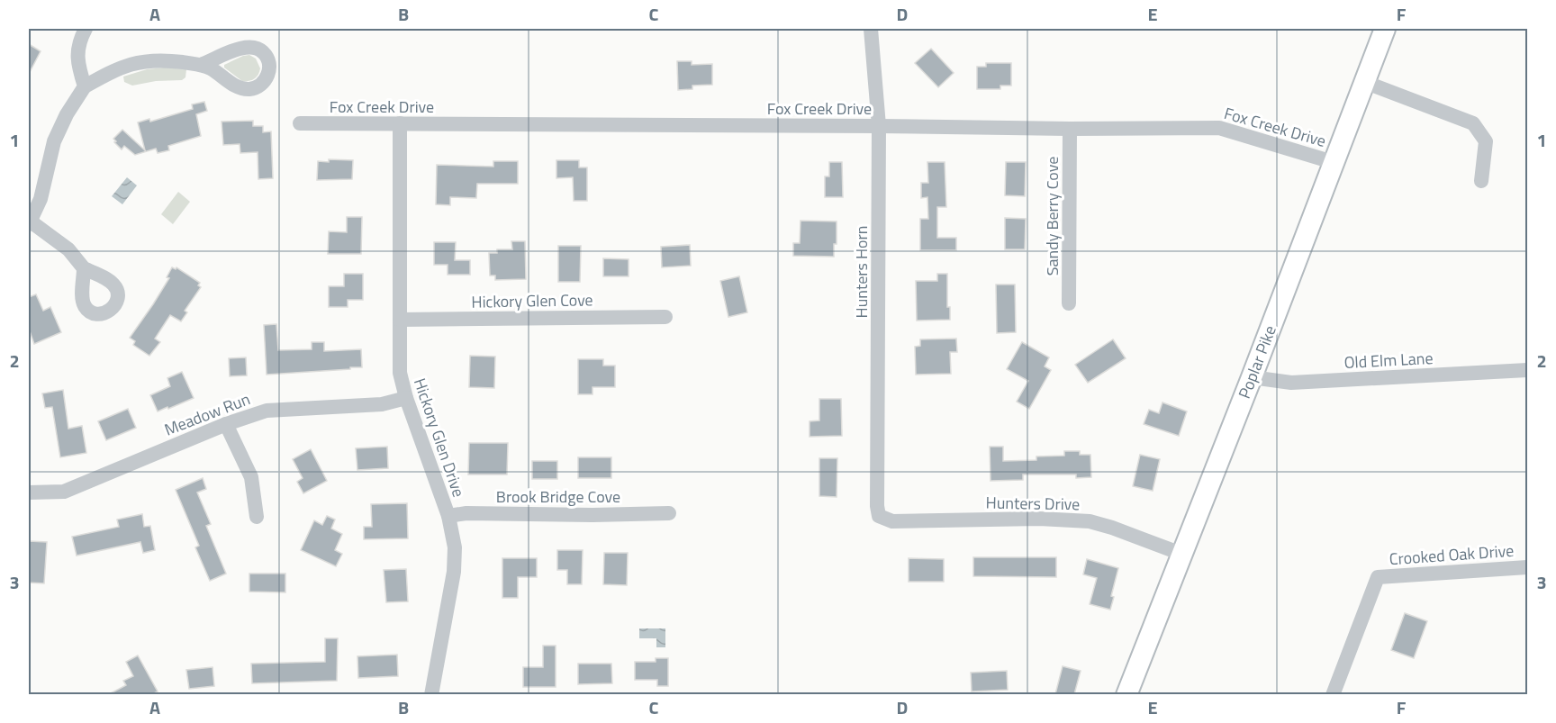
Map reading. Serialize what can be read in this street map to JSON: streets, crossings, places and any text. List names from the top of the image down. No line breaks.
{"streets":{"main road":["Poplar Pike"],"street":["Fox Creek Drive","Sandy Berry Cove","Hunters Horn","Hickory Glen Cove","Old Elm Lane","Meadow Run","Hickory Glen Drive","Brook Bridge Cove","Hunters Drive","Crooked Oak Drive"]},"crossings":[["Fox Creek Drive","Sandy Berry Cove"],["Fox Creek Drive","Hunters Horn"],["Fox Creek Drive","Poplar Pike"],["Fox Creek Drive","Hickory Glen Drive"],["Hunters Horn","Hunters Drive"],["Hickory Glen Cove","Hickory Glen Drive"],["Old Elm Lane","Poplar Pike"],["Poplar Pike","Hunters Drive"],["Meadow Run","Hickory Glen Drive"],["Hickory Glen Drive","Brook Bridge Cove"]],"grid":{"columns":["A","B","C","D","E","F"],"rows":["1","2","3"]}}
